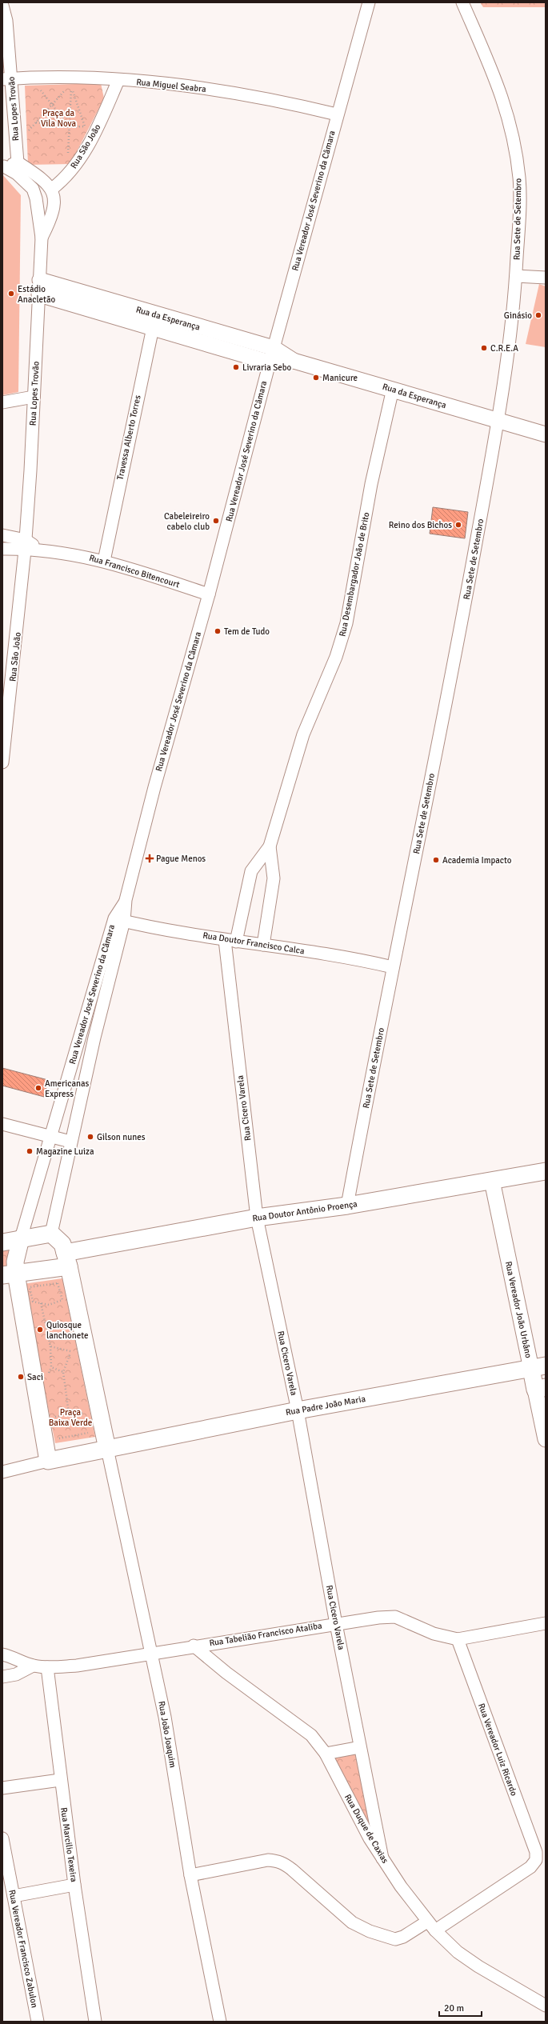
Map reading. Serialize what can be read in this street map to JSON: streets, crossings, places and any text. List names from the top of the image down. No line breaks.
{"streets":{"main road":["Rua Doutor Antônio Proença","Rua Vereador João Urbâno","Rua Padre João Maria"],"street":["Rua Miguel Seabra","Rua Lopes Trovão","Rua São João","Rua Vereador José Severino da Câmara","Rua Sete de Setembro","Rua da Esperança","Travessa Alberto Torres","Rua Francisco Bitencourt","Rua Desembargador João de Brito","Rua Doutor Francisco Calca","Rua Cicero Varela","Rua Tabelião Francisco Ataliba","Rua João Joaquim","Rua Vereador Luiz Ricardo","Rua Duque de Caxias","Rua Marcilio Texeira","Rua Vereador Francisco Zabulon"]},"crossings":[["Rua Miguel Seabra","Rua Lopes Trovão"],["Rua Miguel Seabra","Rua São João"],["Rua Miguel Seabra","Rua Vereador José Severino da Câmara"],["Rua Lopes Trovão","Rua São João"],["Rua Lopes Trovão","Rua da Esperança"],["Rua Lopes Trovão","Rua Francisco Bitencourt"],["Rua São João","Rua Francisco Bitencourt"],["Rua Vereador José Severino da Câmara","Rua da Esperança"],["Rua Vereador José Severino da Câmara","Rua Francisco Bitencourt"],["Rua Vereador José Severino da Câmara","Rua Doutor Francisco Calca"],["Rua Sete de Setembro","Rua da Esperança"],["Rua Sete de Setembro","Rua Doutor Francisco Calca"],["Rua Sete de Setembro","Rua Doutor Antônio Proença"],["Rua da Esperança","Travessa Alberto Torres"],["Rua da Esperança","Rua Desembargador João de Brito"],["Travessa Alberto Torres","Rua Francisco Bitencourt"],["Rua Desembargador João de Brito","Rua Doutor Francisco Calca"],["Rua Desembargador João de Brito","Rua Cicero Varela"],["Rua Doutor Francisco Calca","Rua Cicero Varela"],["Rua Cicero Varela","Rua Doutor Antônio Proença"],["Rua Cicero Varela","Rua Padre João Maria"],["Rua Cicero Varela","Rua Tabelião Francisco Ataliba"],["Rua Cicero Varela","Rua Duque de Caxias"],["Rua Doutor Antônio Proença","Rua Vereador João Urbâno"],["Rua Vereador João Urbâno","Rua Padre João Maria"],["Rua Padre João Maria","Rua João Joaquim"],["Rua Tabelião Francisco Ataliba","Rua João Joaquim"],["Rua Tabelião Francisco Ataliba","Rua Vereador Luiz Ricardo"],["Rua Tabelião Francisco Ataliba","Rua Duque de Caxias"],["Rua Tabelião Francisco Ataliba","Rua Marcilio Texeira"],["Rua Vereador Luiz Ricardo","Rua Duque de Caxias"]],"parks":["Praça da Vila Nova","Praça Baixa Verde"],"places":{"other":["Estádio Anacletão","Ginásio","C.R.E.A","Livraria Sebo","Manicure","Cabeleireiro cabelo club","Reino dos Bichos","Tem de Tudo","Academia Impacto","Americanas Express","Gilson nunes","Magazine Luiza","Quiosque lanchonete","Saci"],"health":["Pague Menos"]},"scale_bar":"20 m"}
